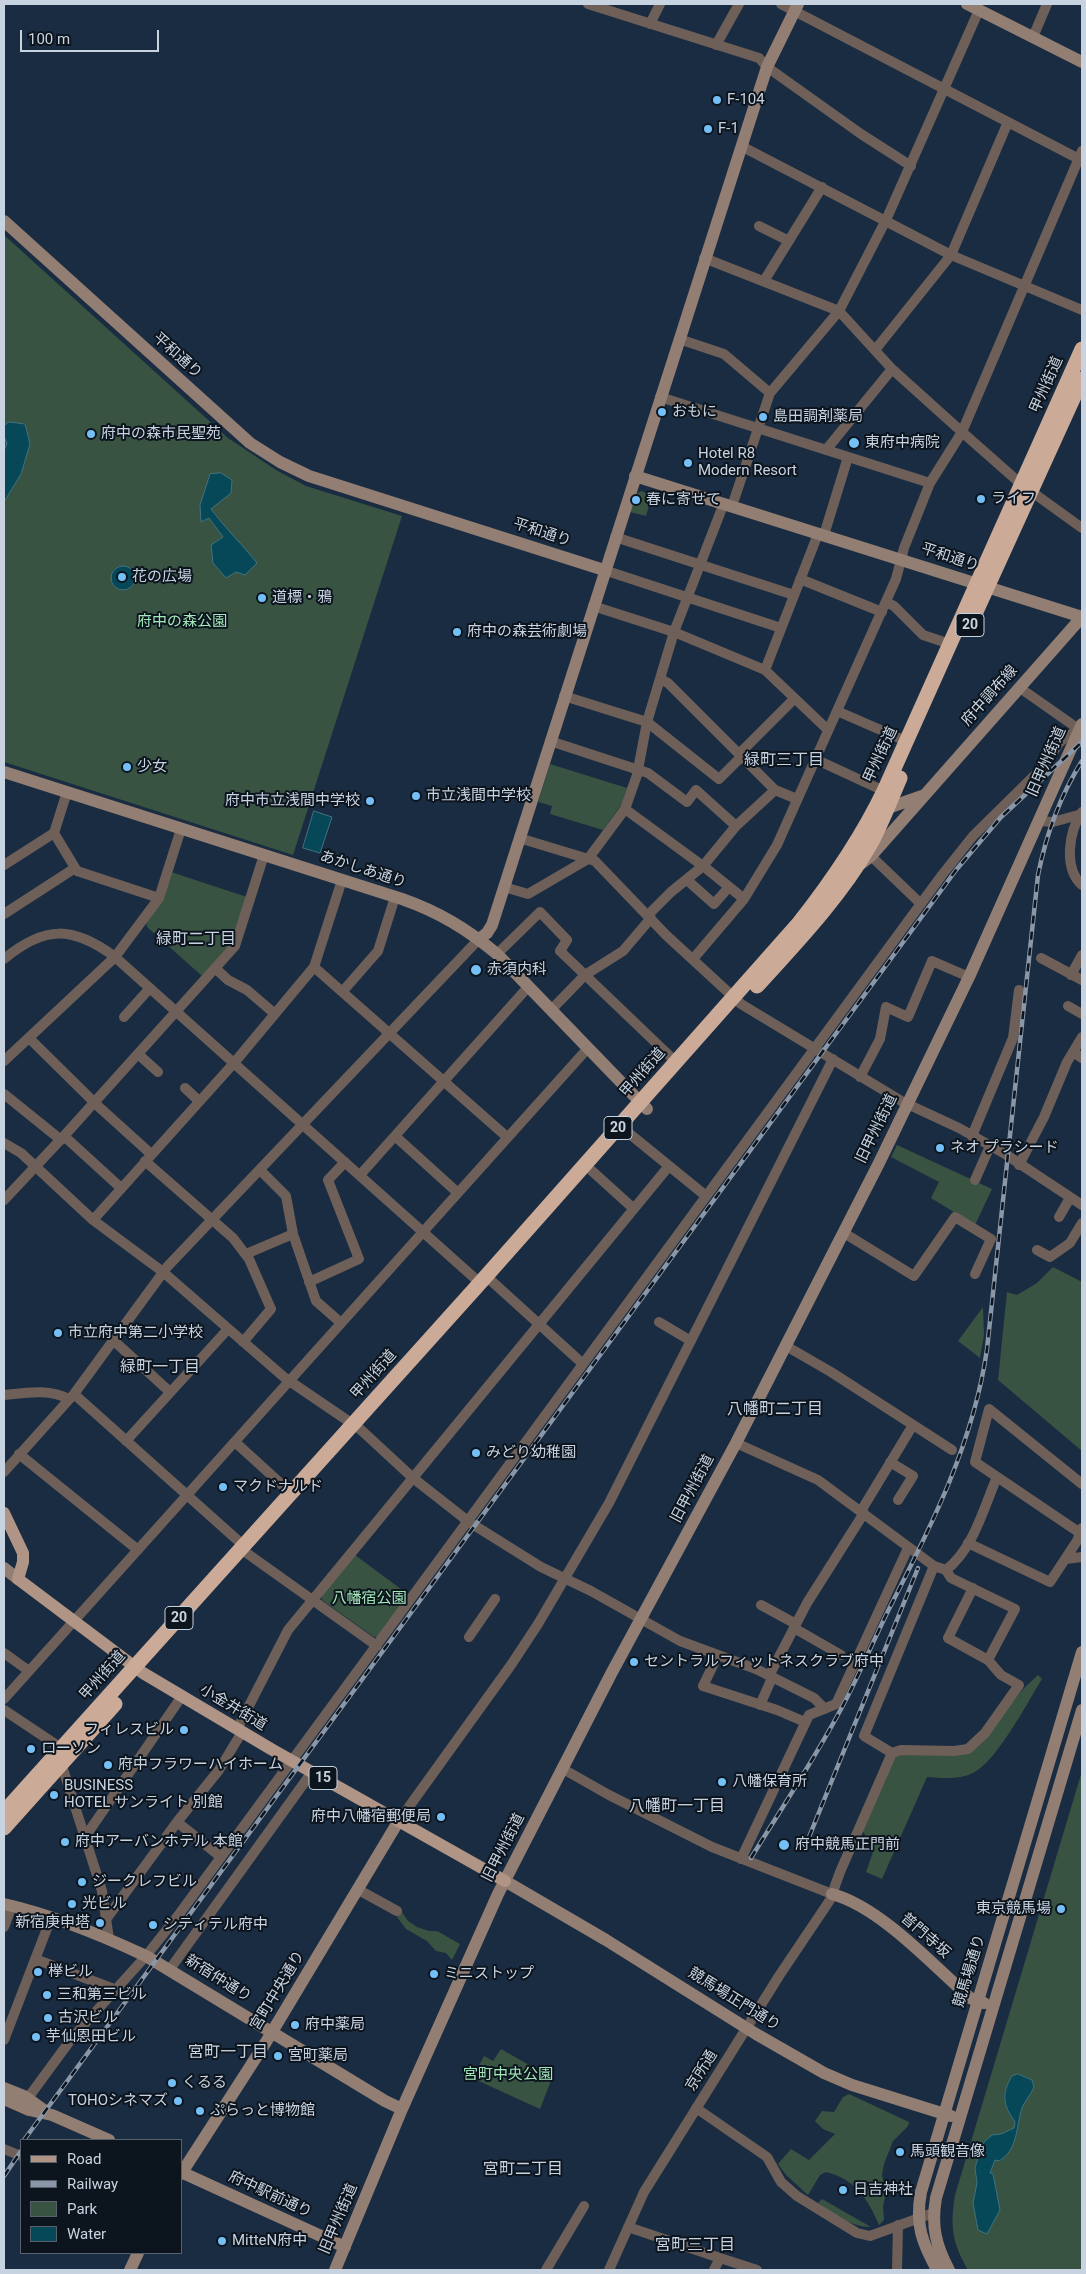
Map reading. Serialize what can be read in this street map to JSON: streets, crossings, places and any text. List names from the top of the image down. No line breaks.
{"streets":{"highway":["甲州街道","20"],"main road":["小金井街道","15"],"street":["平和通り","府中調布線","旧甲州街道","あかしあ通り","普門寺坂","競馬場通り","新宿仲通り","宮町中央通り","競馬場正門通り","京所通","府中駅前通り"]},"crossings":[["平和通り","甲州街道"],["平和通り","府中調布線"],["甲州街道","府中調布線"],["甲州街道","あかしあ通り"],["甲州街道","小金井街道"],["旧甲州街道","小金井街道"],["旧甲州街道","新宿仲通り"],["旧甲州街道","競馬場正門通り"],["旧甲州街道","府中駅前通り"],["小金井街道","宮町中央通り"],["小金井街道","競馬場正門通り"],["普門寺坂","競馬場通り"],["普門寺坂","京所通"],["競馬場通り","競馬場正門通り"],["新宿仲通り","宮町中央通り"],["宮町中央通り","府中駅前通り"],["競馬場正門通り","京所通"]],"districts":["緑町三丁目","緑町二丁目","緑町一丁目","八幡町二丁目","八幡町一丁目","宮町一丁目","宮町二丁目","宮町三丁目"],"parks":["府中の森公園","八幡宿公園","宮町中央公園"],"places":["F-104","F-1","おもに","島田調剤薬局","府中の森市民聖苑","東府中病院","Hotel R8 Modern Resort","ライフ","春に寄せて","花の広場","道標・鴉","府中の森芸術劇場","少女","市立浅間中学校","府中市立浅間中学校","赤須内科","ネオ プラシード","市立府中第二小学校","みどり幼稚園","マクドナルド","セントラルフィットネスクラブ府中","フィレスビル","ローソン","府中フラワーハイホーム","八幡保育所","BUSINESS HOTEL サンライト 別館","府中八幡宿郵便局","府中アーバンホテル 本館","府中競馬正門前","ジークレフビル","光ビル","東京競馬場","新宿庚申塔","シティテル府中","﨔ビル","ミニストップ","三和第三ビル","古沢ビル","府中薬局","芋仙恩田ビル","宮町薬局","くるる","TOHOシネマズ","ぷらっと博物館","馬頭観音像","日吉神社","MitteN府中"],"legend":["Road","Railway","Park","Water"],"scale_bar":"100 m"}
